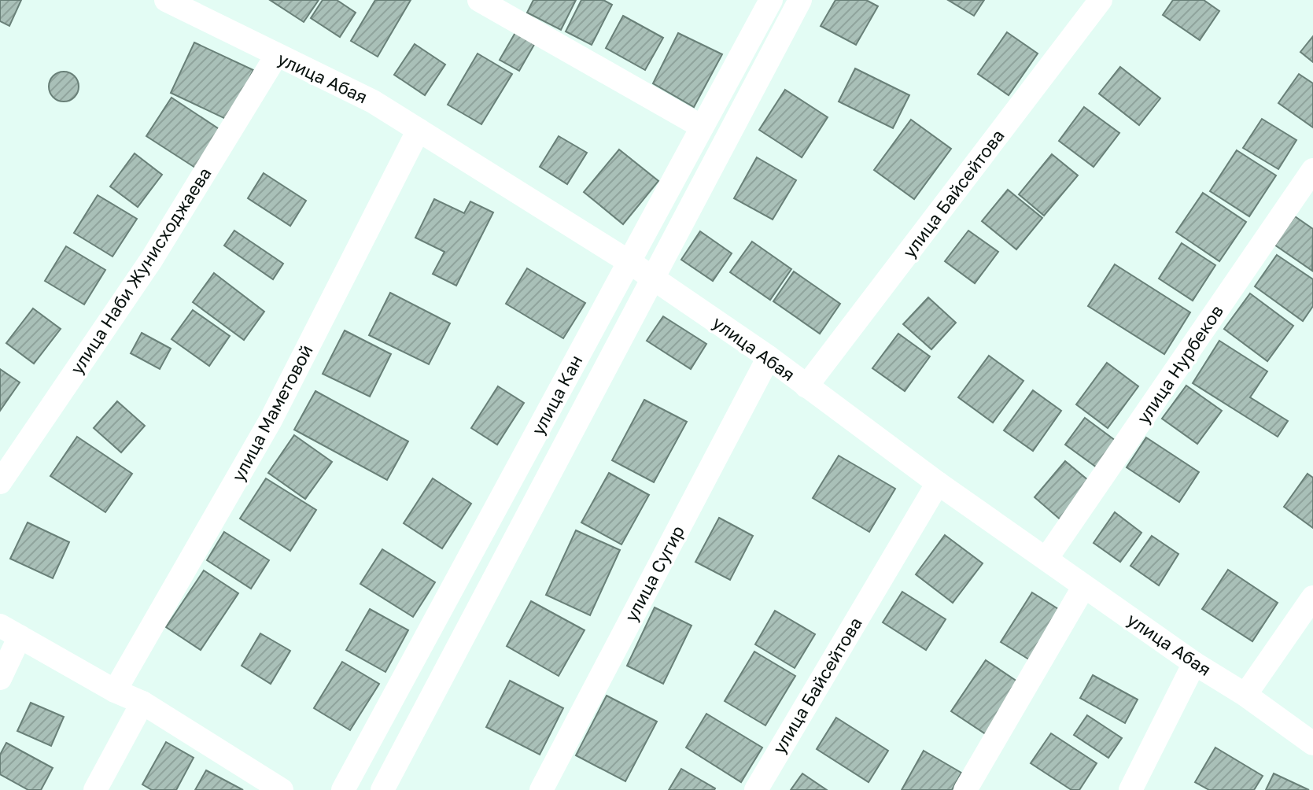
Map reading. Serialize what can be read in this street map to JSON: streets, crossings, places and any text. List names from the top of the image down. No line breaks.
{"streets":{"street":["улица Абая","улица Байсейтова","улица Наби Жунисходжаева","улица Нурбеков","улица Кан","улица Маметовой","улица Сугир"]},"crossings":[["улица Абая","улица Байсейтова"],["улица Абая","улица Наби Жунисходжаева"],["улица Абая","улица Нурбеков"],["улица Абая","улица Кан"],["улица Абая","улица Маметовой"],["улица Абая","улица Сугир"]]}
